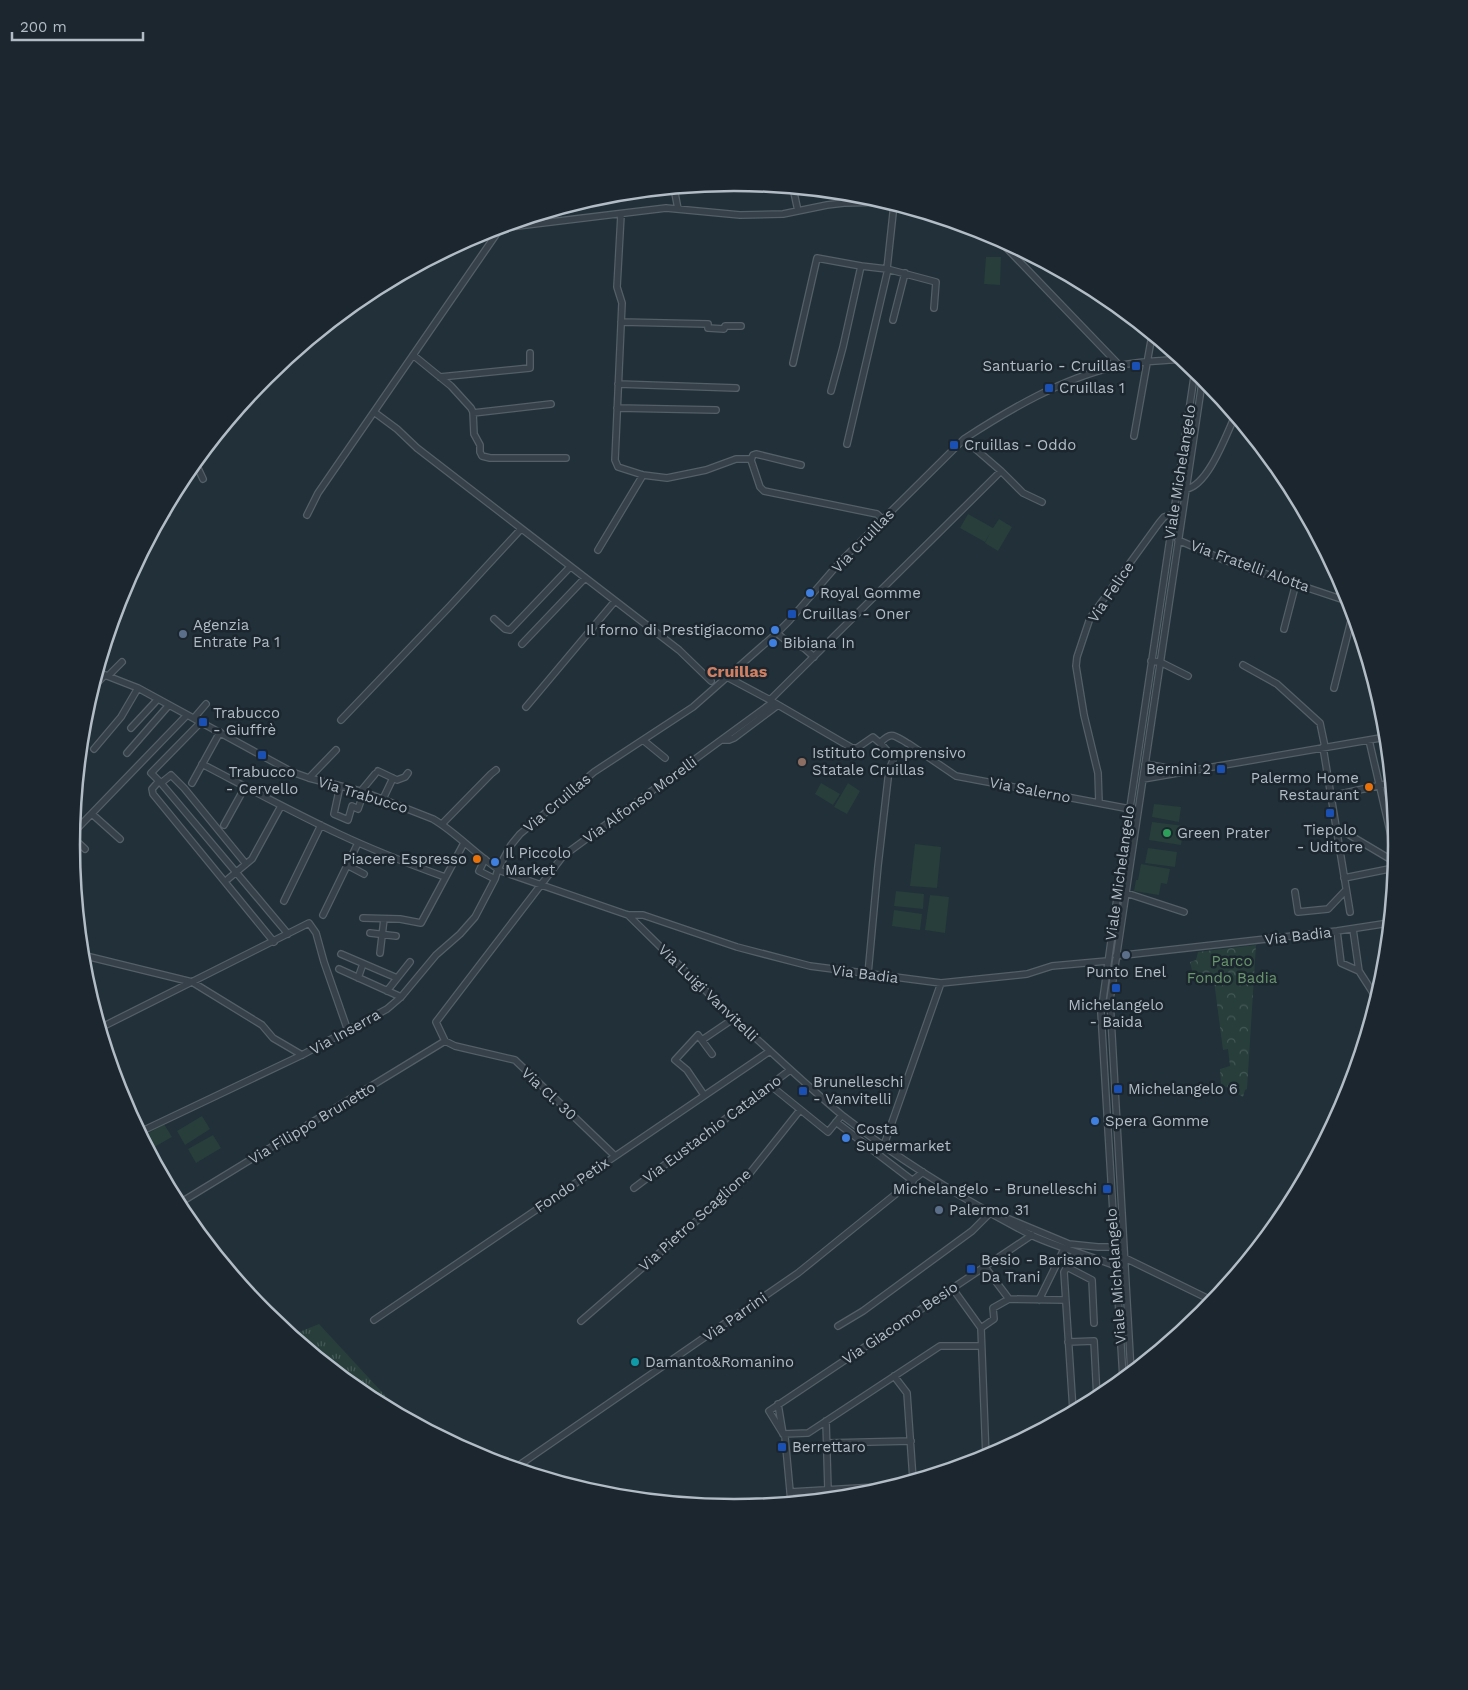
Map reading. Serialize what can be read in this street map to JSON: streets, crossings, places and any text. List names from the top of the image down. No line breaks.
{"streets":{"street":["Viale Michelangelo","Via Cruillas","Via Fratelli Alotta","Via Felice","Via Salerno","Via Trabucco","Via Alfonso Morelli","Via Badia","Via Luigi Vanvitelli","Via Inserra","Via Cl. 30","Via Filippo Brunetto","Via Eustachio Catalano","Fondo Petix","Via Pietro Scaglione","Via Parrini","Via Giacomo Besio"]},"crossings":[["Viale Michelangelo","Via Fratelli Alotta"],["Viale Michelangelo","Via Felice"],["Viale Michelangelo","Via Salerno"],["Viale Michelangelo","Via Badia"],["Via Cruillas","Via Salerno"],["Via Cruillas","Via Trabucco"],["Via Cruillas","Via Inserra"],["Via Felice","Via Salerno"],["Via Salerno","Via Alfonso Morelli"],["Via Trabucco","Via Alfonso Morelli"],["Via Trabucco","Via Badia"],["Via Trabucco","Via Luigi Vanvitelli"],["Via Trabucco","Via Inserra"],["Via Alfonso Morelli","Via Cl. 30"],["Via Alfonso Morelli","Via Filippo Brunetto"],["Via Badia","Via Luigi Vanvitelli"],["Via Luigi Vanvitelli","Via Eustachio Catalano"],["Via Luigi Vanvitelli","Fondo Petix"],["Via Luigi Vanvitelli","Via Parrini"],["Via Cl. 30","Via Filippo Brunetto"],["Via Cl. 30","Fondo Petix"]],"districts":["Cruillas"],"parks":["Parco Fondo Badia"],"places":{"transit":["Santuario - Cruillas","Cruillas 1","Cruillas - Oddo","Cruillas - Oner","Trabucco - Giuffrè","Trabucco - Cervello","Bernini 2","Tiepolo - Uditore","Michelangelo - Baida","Michelangelo 6","Brunelleschi - Vanvitelli","Michelangelo - Brunelleschi","Besio - Barisano Da Trani","Berrettaro"],"other":["Royal Gomme","Il forno di Prestigiacomo","Agenzia Entrate Pa 1","Bibiana In","Istituto Comprensivo Statale Cruillas","Palermo Home Restaurant","Green Prater","Piacere Espresso","Il Piccolo Market","Punto Enel","Spera Gomme","Costa Supermarket","Palermo 31","Damanto&Romanino"]},"scale_bar":"200 m"}
